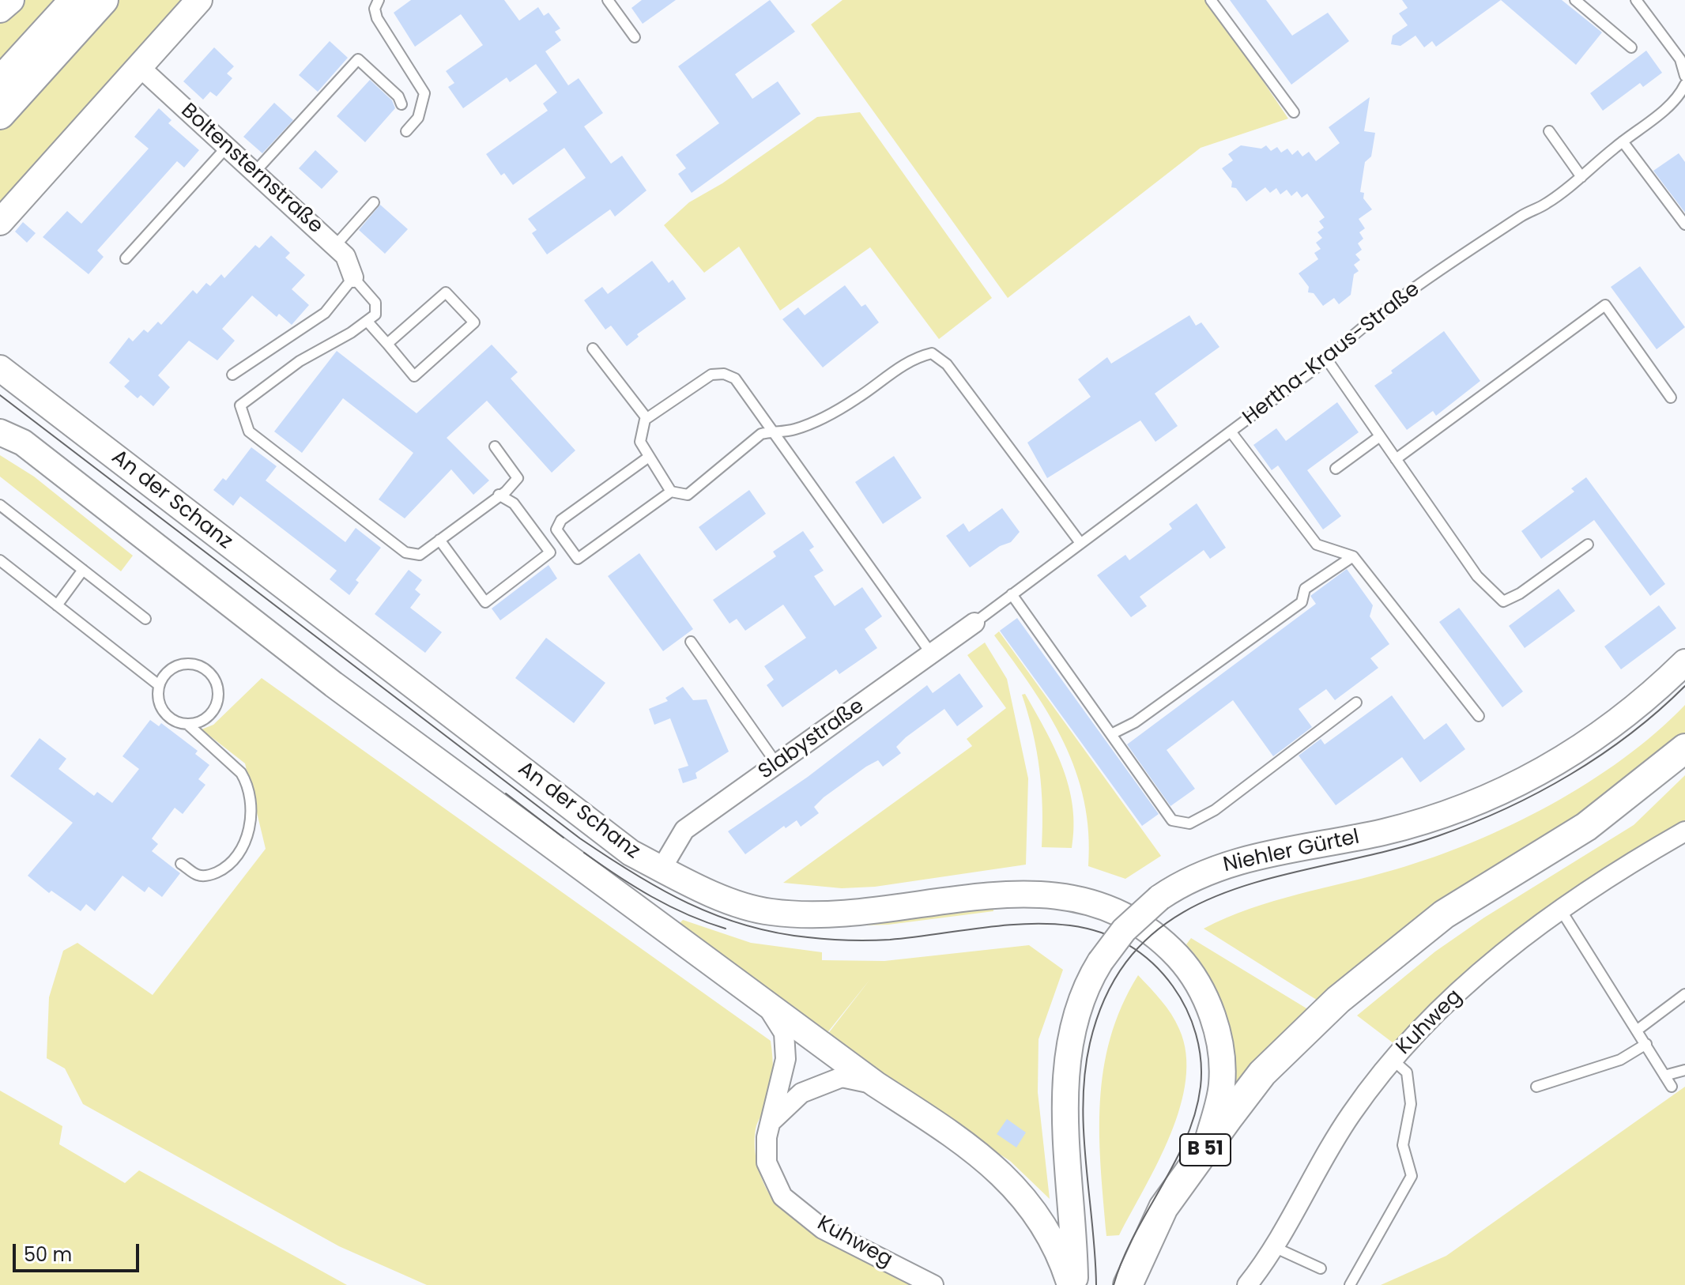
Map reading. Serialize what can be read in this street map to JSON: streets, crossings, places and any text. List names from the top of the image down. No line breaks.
{"streets":{"main road":["An der Schanz","Niehler Gürtel","B 51"],"street":["Boltensternstraße","Slabystraße","Kuhweg"],"lane":["Hertha-Kraus-Straße"]},"crossings":[["Hertha-Kraus-Straße","Slabystraße"],["An der Schanz","Slabystraße"],["An der Schanz","B 51"]],"scale_bar":"50 m"}
